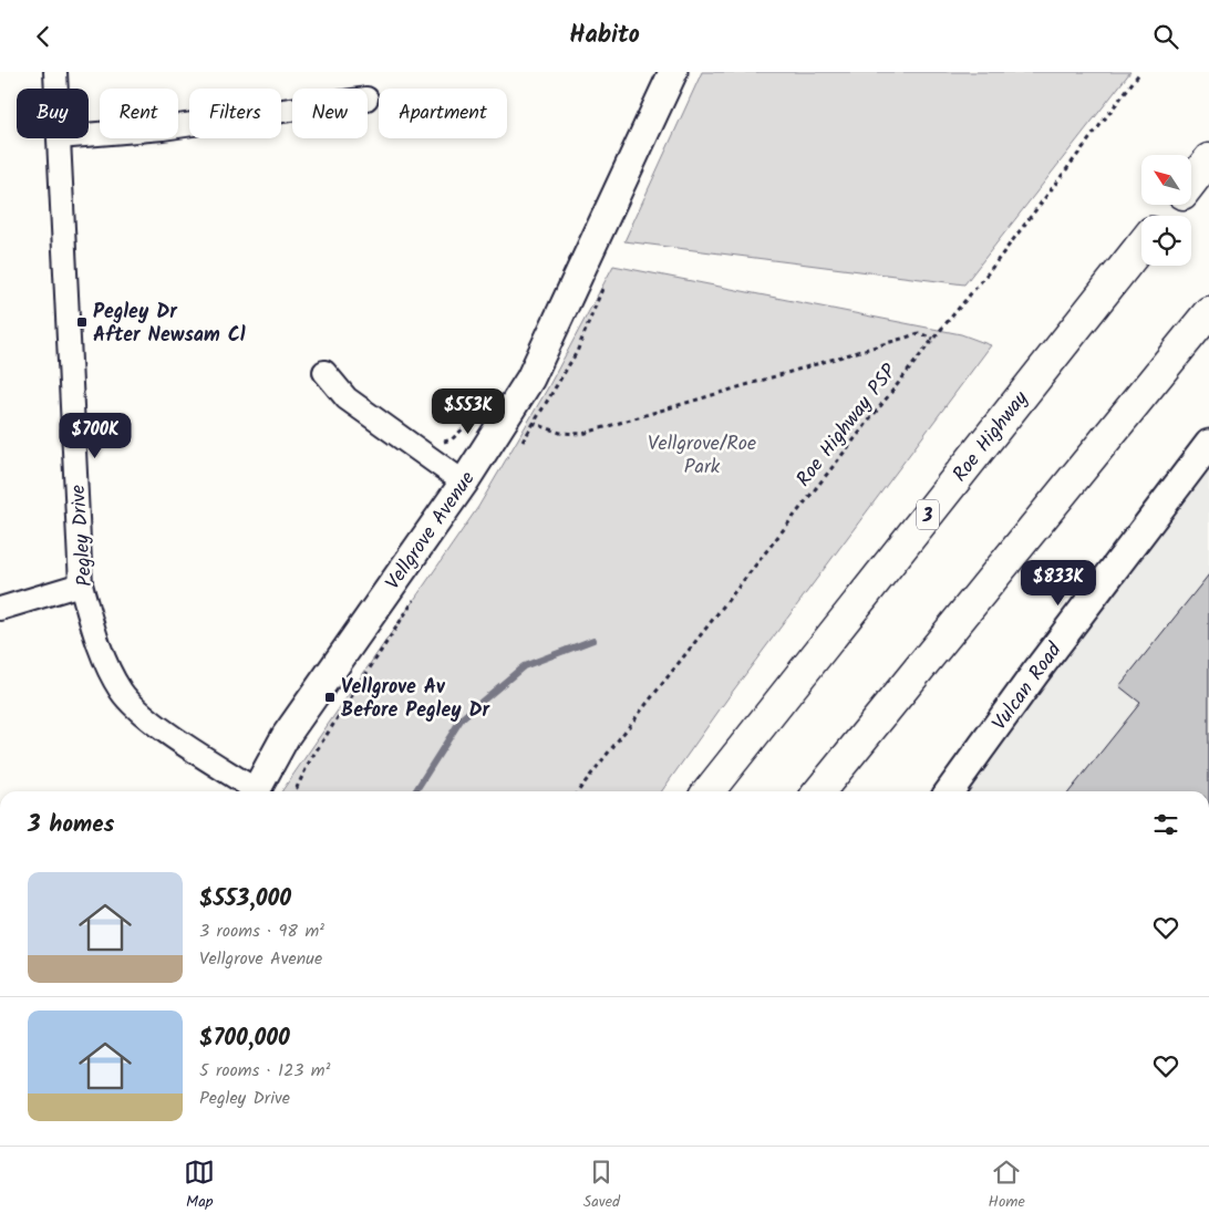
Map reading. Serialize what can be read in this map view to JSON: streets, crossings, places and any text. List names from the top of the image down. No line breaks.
{"streets":{"highway":["Roe Highway","3"],"street":["Vellgrove Avenue","Pegley Drive","Vulcan Road"],"path":["Roe Highway PSP"]},"parks":["Vellgrove/Roe Park"],"places":{"transit":["Pegley Dr After Newsam Cl","Vellgrove Av Before Pegley Dr"]},"north":"top left","page":{"header":"Habito","chip":["Buy","Rent","Filters","New","Apartment"],"price":["$553K","$700K","$833K"],"heading":"3 homes","list":[{"name":"$553,000","note":"3 rooms · 98 m² · Vellgrove Avenue"},{"name":"$700,000","note":"5 rooms · 123 m² · Pegley Drive"}],"tabs":["Map","Saved","Home"]}}
